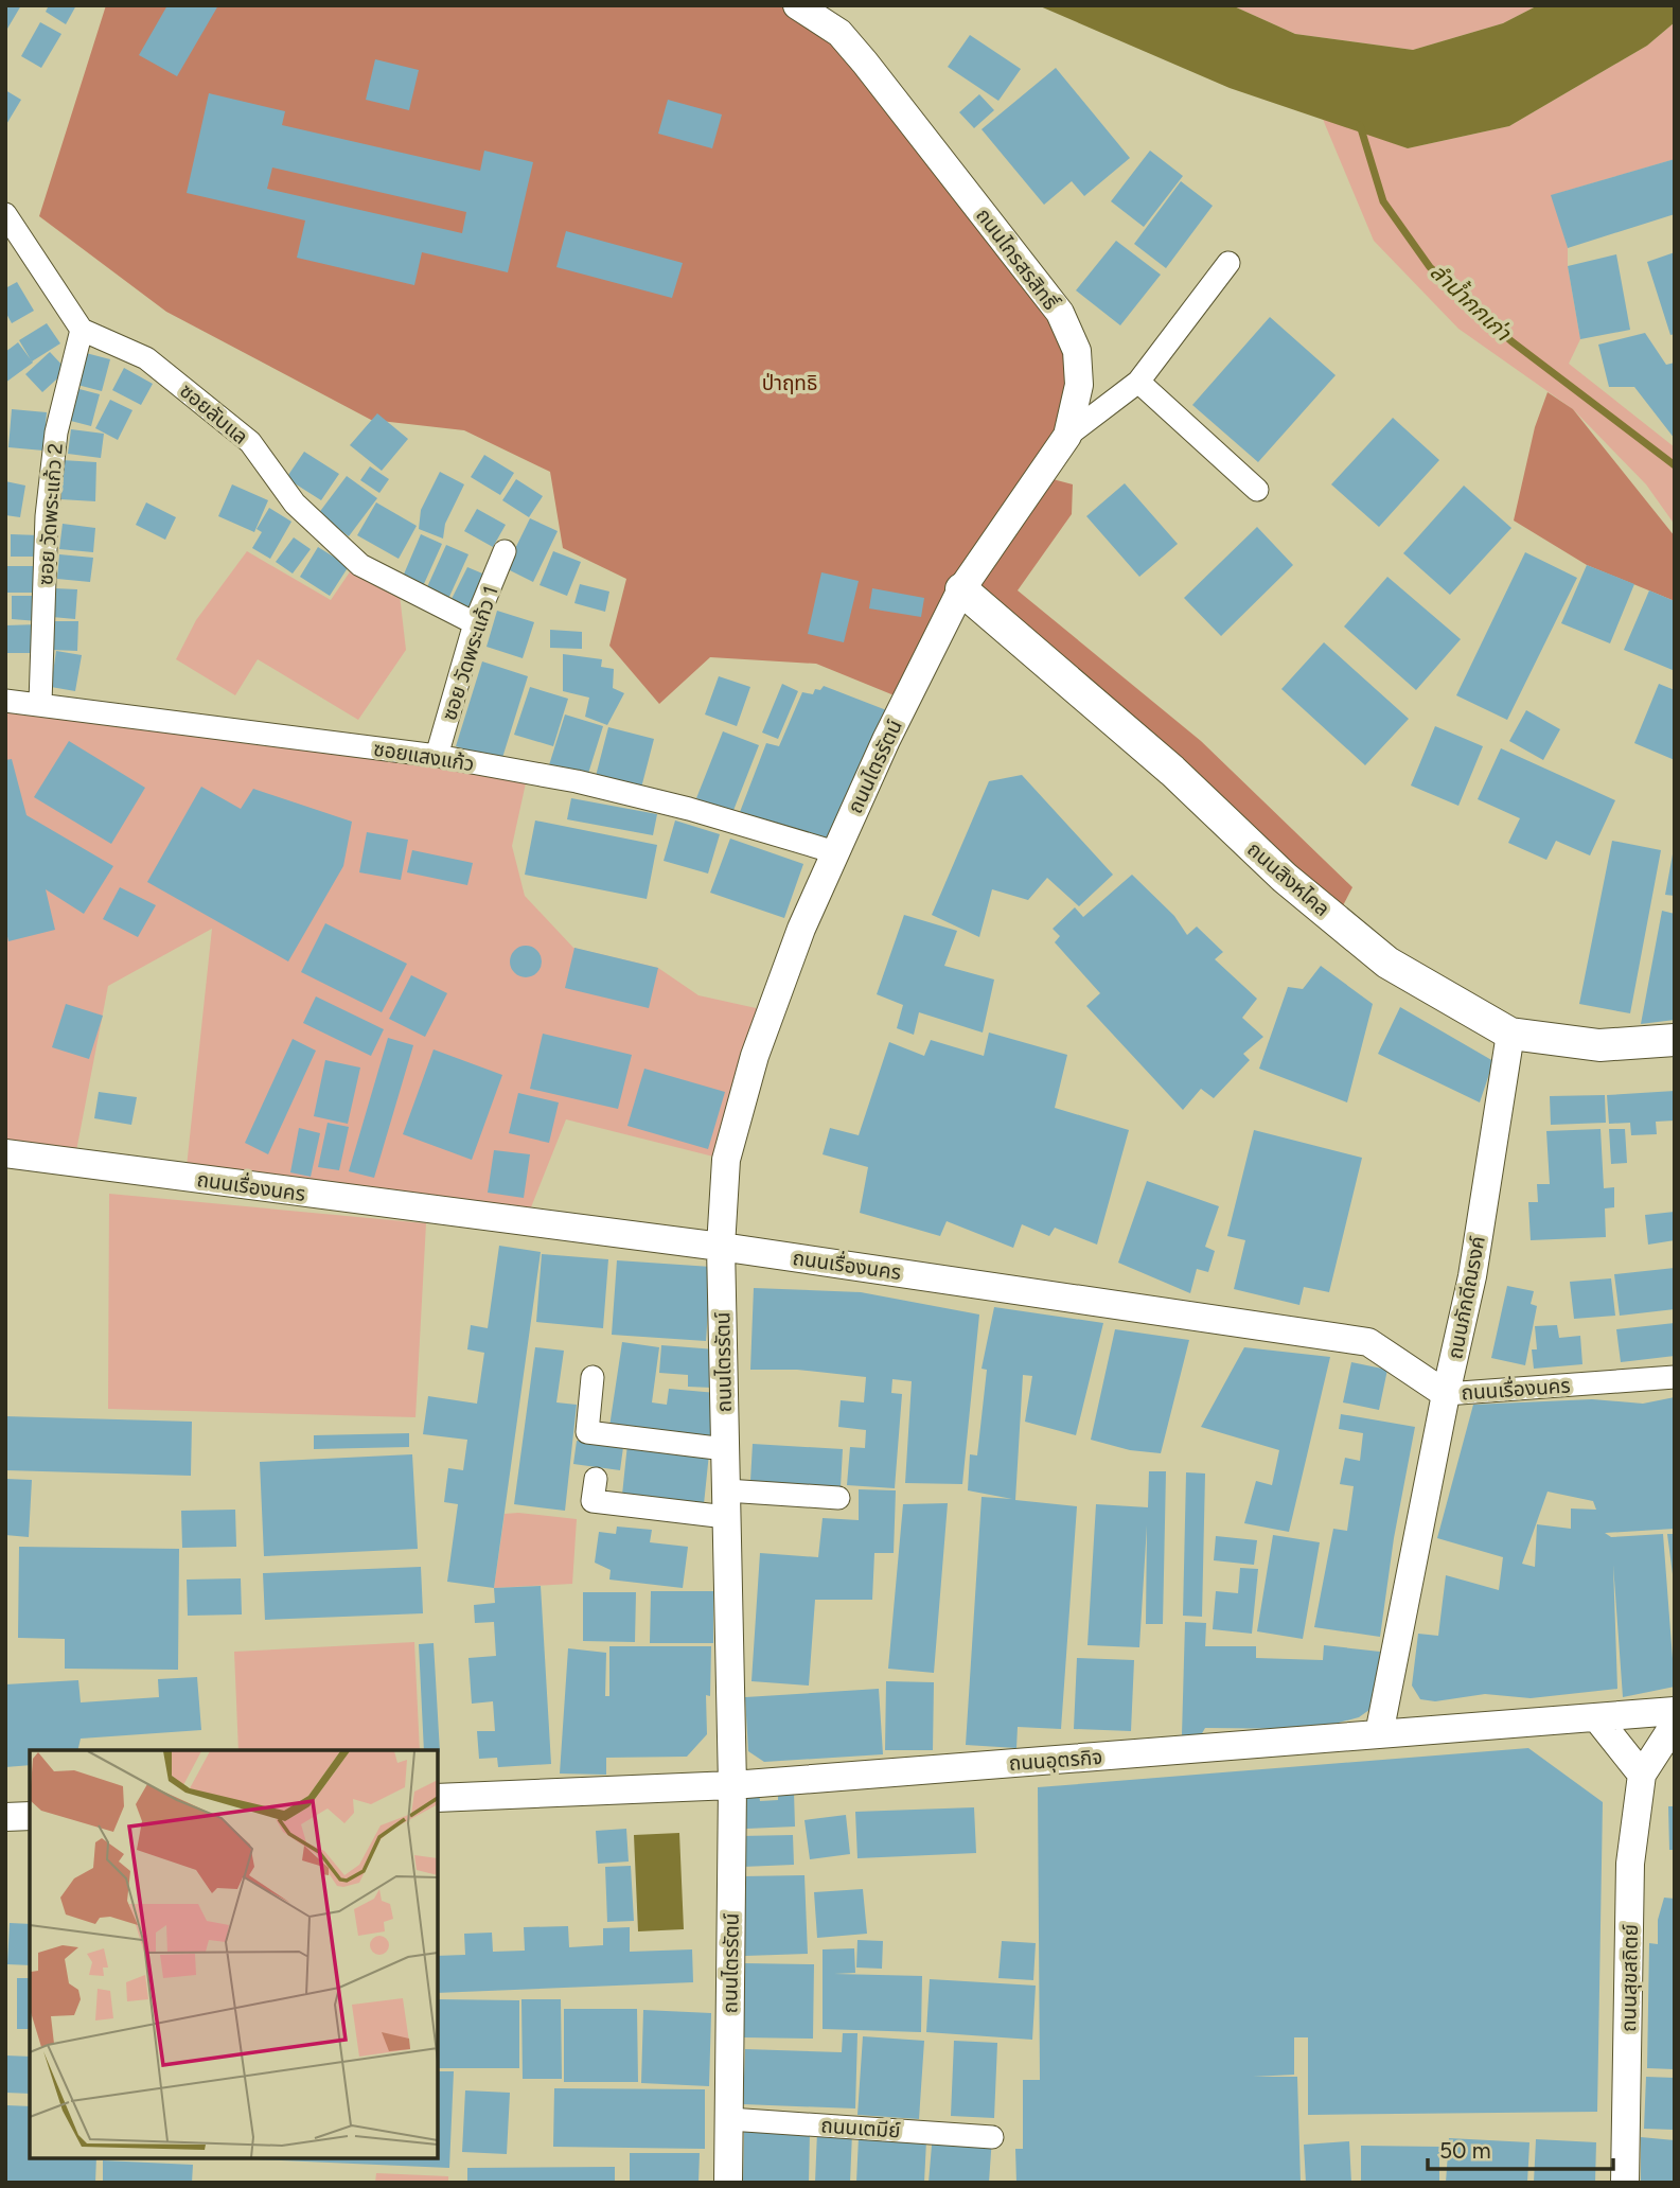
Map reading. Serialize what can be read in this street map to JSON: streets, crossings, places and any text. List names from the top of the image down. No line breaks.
{"streets":{"main road":["ถนนสิงหไคล"],"street":["ถนนไกรสรสิทธิ์","ซอยลับแล","ซอย วัดพระแก้ว 2","ซอย วัดพระแก้ว 1","ซอยแสงแก้ว","ถนนไตรรัตน์","ถนนเรื่องนคร","ถนนภักดีณรงค์","ถนนอุตรกิจ","ถนนสุขสถิตย์","ถนนเตมีย์"]},"crossings":[["ถนนไกรสรสิทธิ์","ถนนไตรรัตน์"],["ถนนไกรสรสิทธิ์","ถนนสิงหไคล"],["ซอยลับแล","ซอย วัดพระแก้ว 2"],["ซอยลับแล","ซอย วัดพระแก้ว 1"],["ซอย วัดพระแก้ว 2","ซอยแสงแก้ว"],["ซอย วัดพระแก้ว 1","ซอยแสงแก้ว"],["ซอยแสงแก้ว","ถนนไตรรัตน์"],["ถนนไตรรัตน์","ถนนสิงหไคล"],["ถนนไตรรัตน์","ถนนเรื่องนคร"],["ถนนไตรรัตน์","ถนนอุตรกิจ"],["ถนนไตรรัตน์","ถนนเตมีย์"],["ถนนสิงหไคล","ถนนภักดีณรงค์"],["ถนนเรื่องนคร","ถนนภักดีณรงค์"],["ถนนภักดีณรงค์","ถนนอุตรกิจ"]],"water":["ลำน้ำกกเก่า"],"parks":["ป่าฤทธิ"],"scale_bar":"50 m"}
